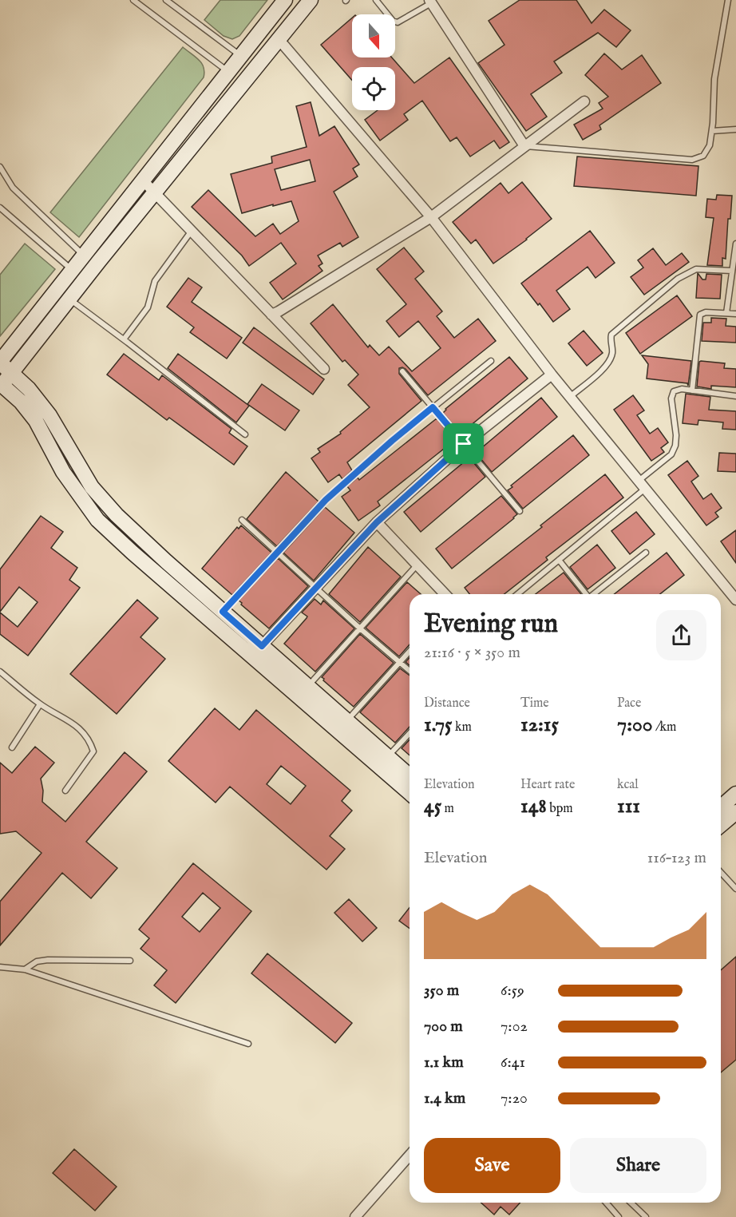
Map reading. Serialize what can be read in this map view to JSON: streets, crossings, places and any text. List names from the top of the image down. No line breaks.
{"north":"bottom","page":{"heading":["Evening run","21:16 · 5 × 350 m"],"stats":[["Distance","1.75 km"],["Time","12:15"],["Pace","7:00 /km"],["Elevation","45 m"],["Heart rate","148 bpm"],["kcal","111"]],"chart":["Elevation","116–123 m"],"list":[{"name":"350 m","note":"6:59"},{"name":"700 m","note":"7:02"},{"name":"1.1 km","note":"6:41"},{"name":"1.4 km","note":"7:20"}],"buttons":["Save","Share"]}}
